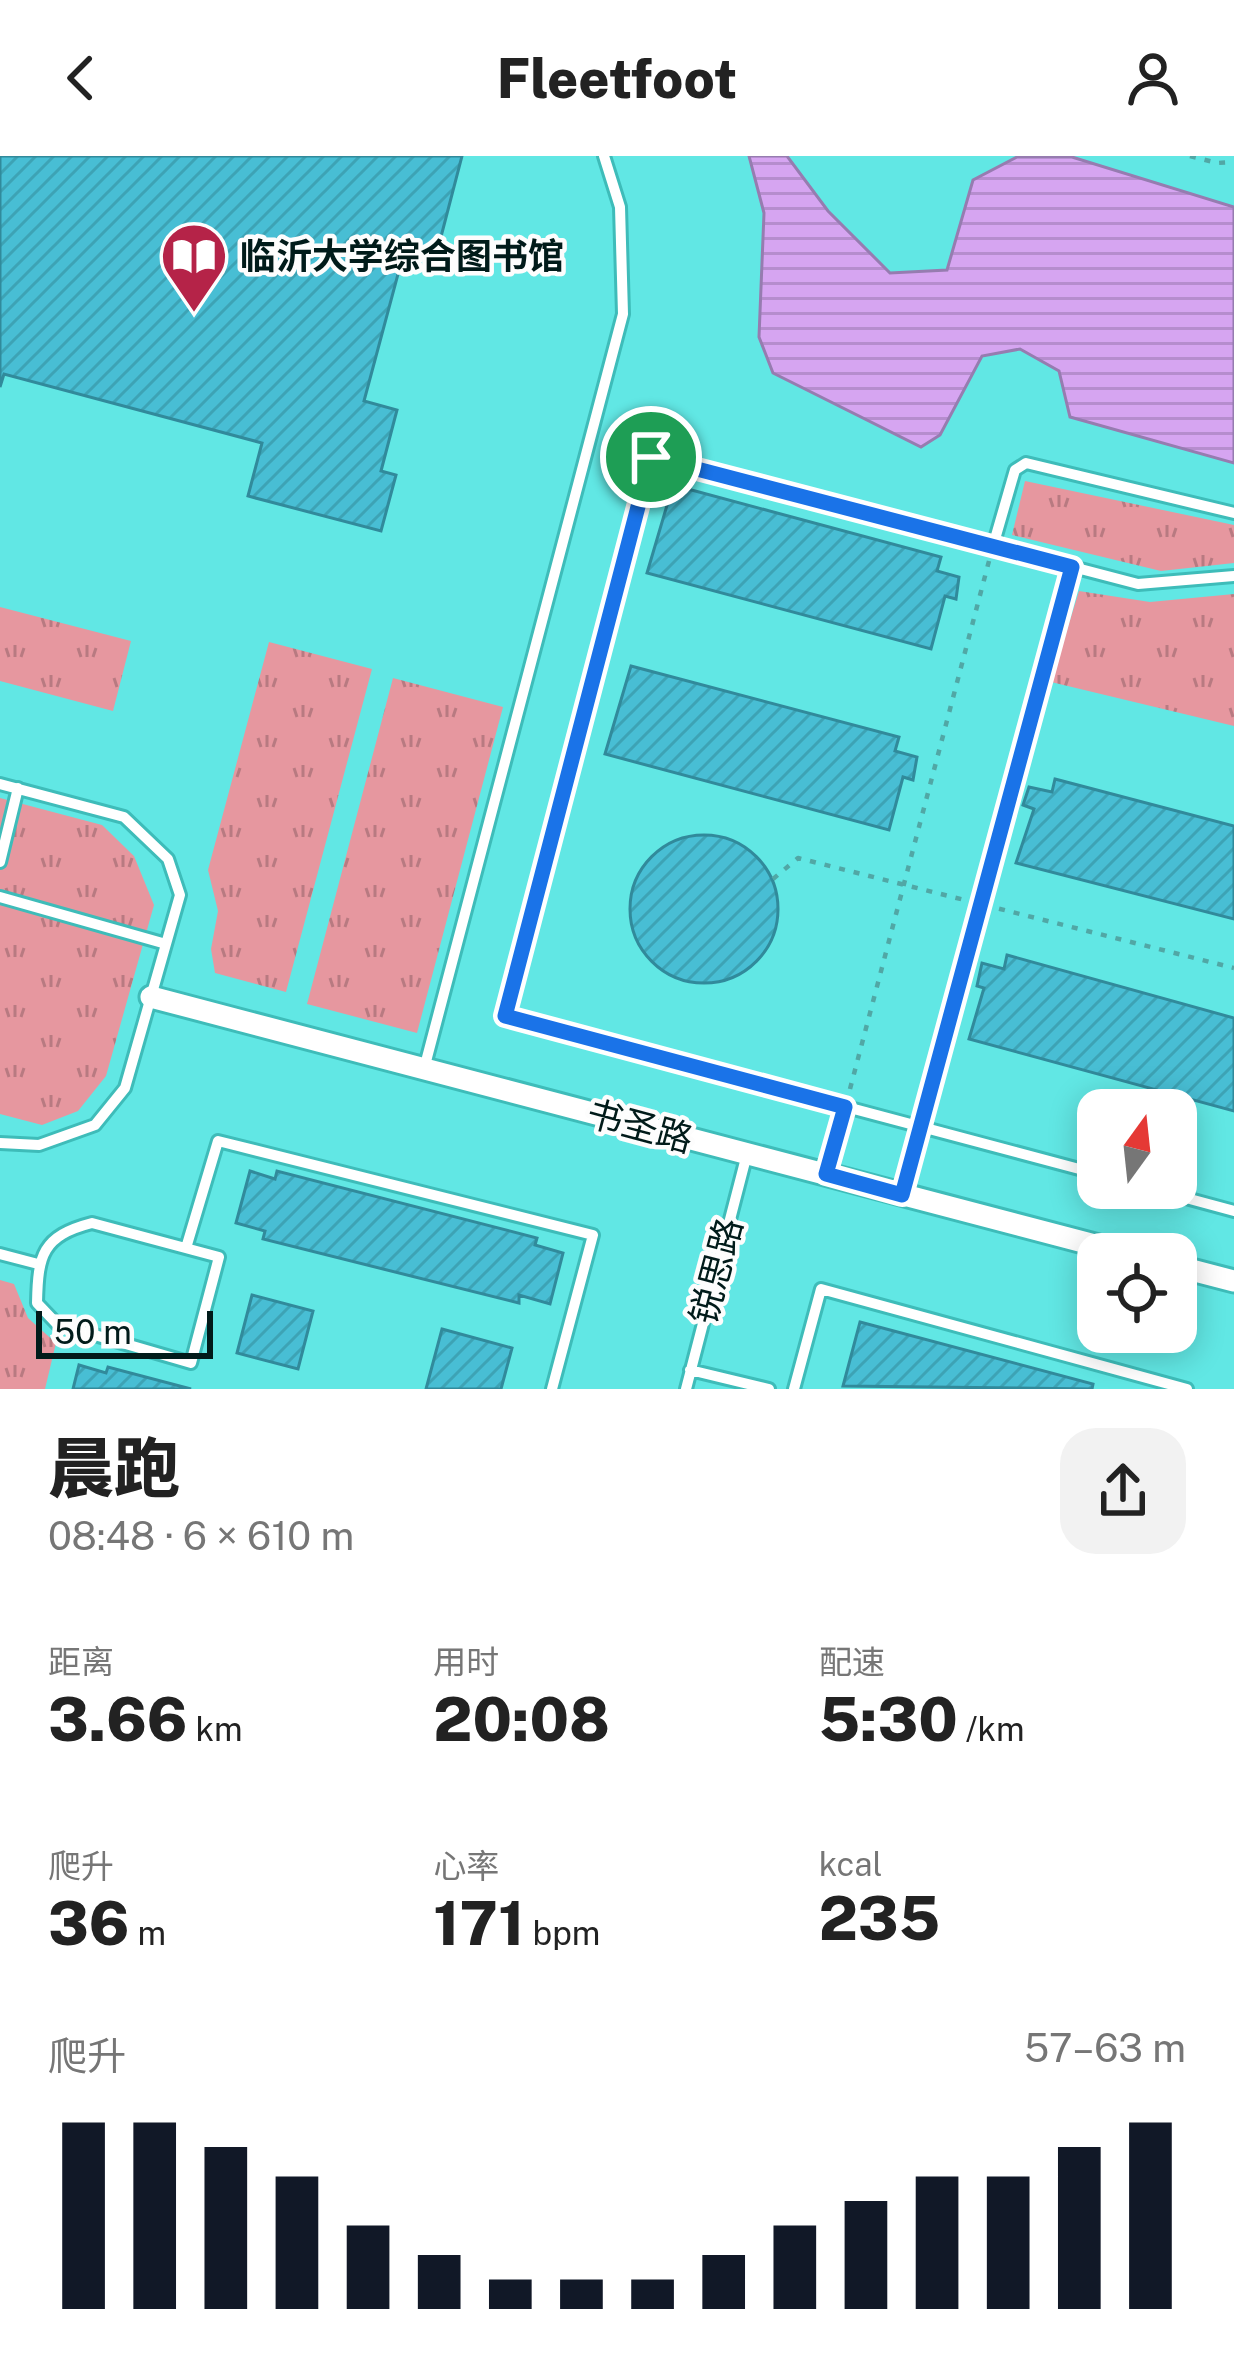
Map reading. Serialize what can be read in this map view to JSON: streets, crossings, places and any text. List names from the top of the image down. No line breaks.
{"streets":{"street":["书圣路"],"lane":["锐思路"]},"crossings":[["书圣路","锐思路"]],"places":{"library":["临沂大学综合图书馆"]},"scale_bar":"50 m","north":"top","page":{"header":"Fleetfoot","scale":"50 m","heading":["晨跑","08:48 · 6 × 610 m"],"stats":[["距离","3.66 km"],["用时","20:08"],["配速","5:30 /km"],["爬升","36 m"],["心率","171 bpm"],["kcal","235"]],"chart":["爬升","57–63 m"]}}
